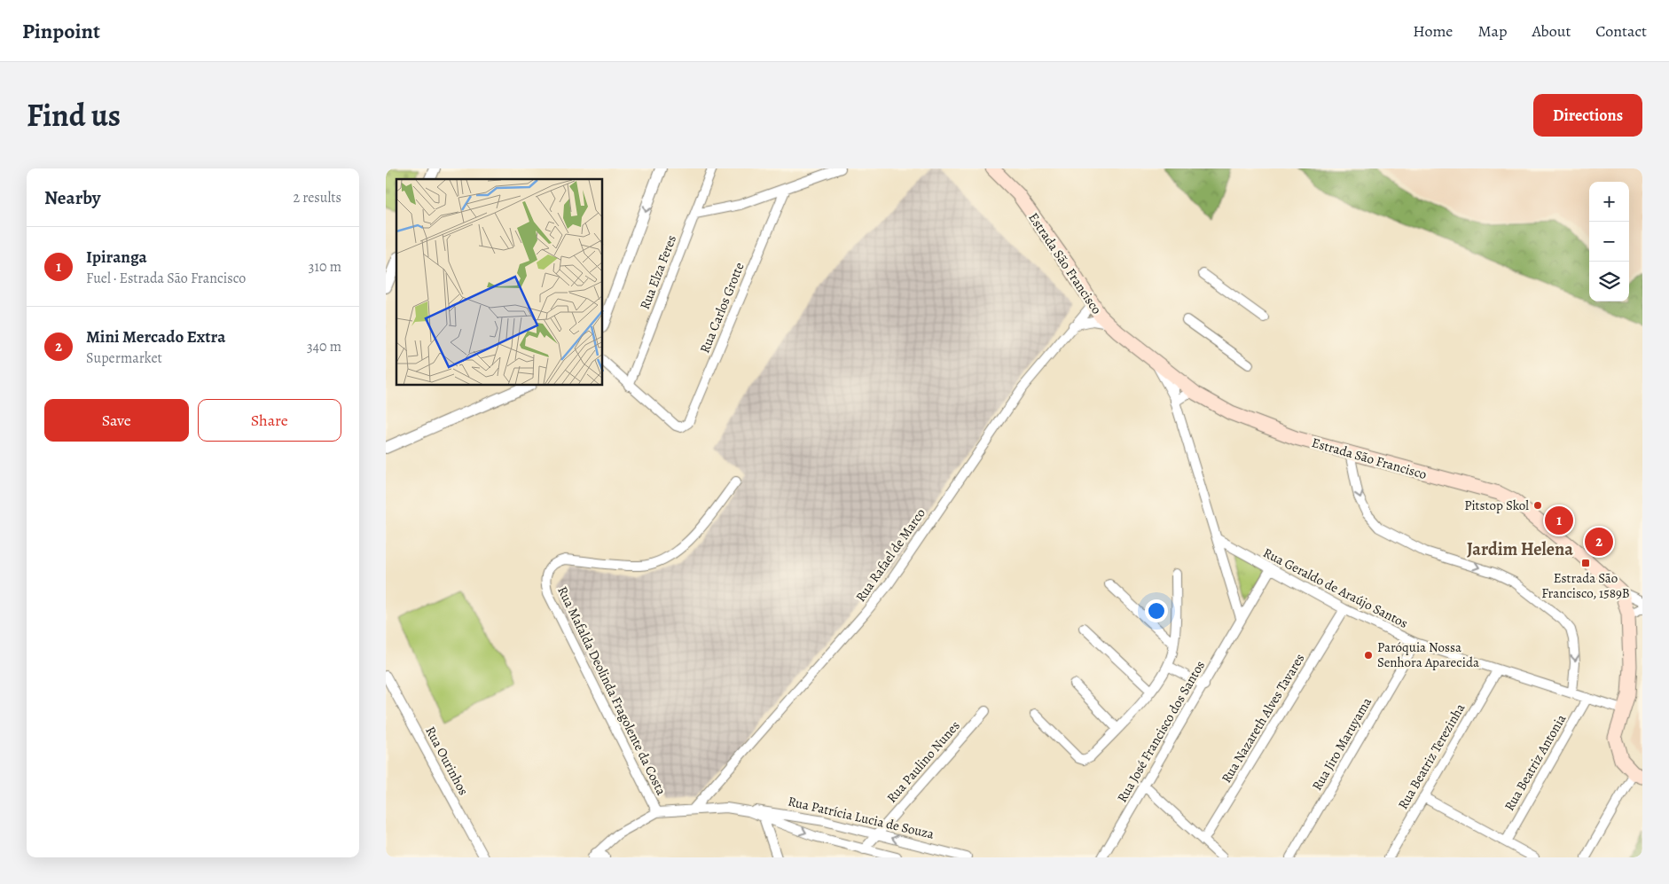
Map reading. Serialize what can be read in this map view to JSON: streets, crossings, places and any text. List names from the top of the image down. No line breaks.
{"streets":{"main road":["Estrada São Francisco"],"street":["Rua Elza Feres","Rua Carlos Grotte","Rua Rafael de Marco","Rua Geraldo de Araújo Santos","Rua Mafalda Deolinda Fragolente da Costa","Rua Nazareth Alves Tavares","Rua José Francisco dos Santos","Rua Jiro Maruyama","Rua Beatriz Terezinha","Rua Ourinhos","Rua Paulino Nunes","Rua Beatriz Antonia","Rua Patrícia Lucia de Souza"]},"crossings":[["Estrada São Francisco","Rua Rafael de Marco"],["Rua Elza Feres","Rua Carlos Grotte"],["Rua Rafael de Marco","Rua Patrícia Lucia de Souza"],["Rua Geraldo de Araújo Santos","Rua Nazareth Alves Tavares"],["Rua Geraldo de Araújo Santos","Rua José Francisco dos Santos"],["Rua Geraldo de Araújo Santos","Rua Jiro Maruyama"],["Rua Geraldo de Araújo Santos","Rua Beatriz Terezinha"],["Rua Geraldo de Araújo Santos","Rua Beatriz Antonia"],["Rua Mafalda Deolinda Fragolente da Costa","Rua Patrícia Lucia de Souza"],["Rua Paulino Nunes","Rua Patrícia Lucia de Souza"]],"districts":["Jardim Helena"],"places":{"other":["Pitstop Skol","Paróquia Nossa Senhora Aparecida"],"transit":["Estrada São Francisco, 1589B"]},"page":{"header":"Pinpoint","nav":["Home","Map","About","Contact"],"title":"Find us","buttons":["Directions",["Save","Share"]],"heading":["Nearby","2 results"],"map_buttons":["+","−"],"list":[{"mark":"1","name":"Ipiranga","note":"Fuel · Estrada São Francisco","value":"310 m"},{"mark":"2","name":"Mini Mercado Extra","note":"Supermarket","value":"340 m"}],"pins":["1","2"]}}
